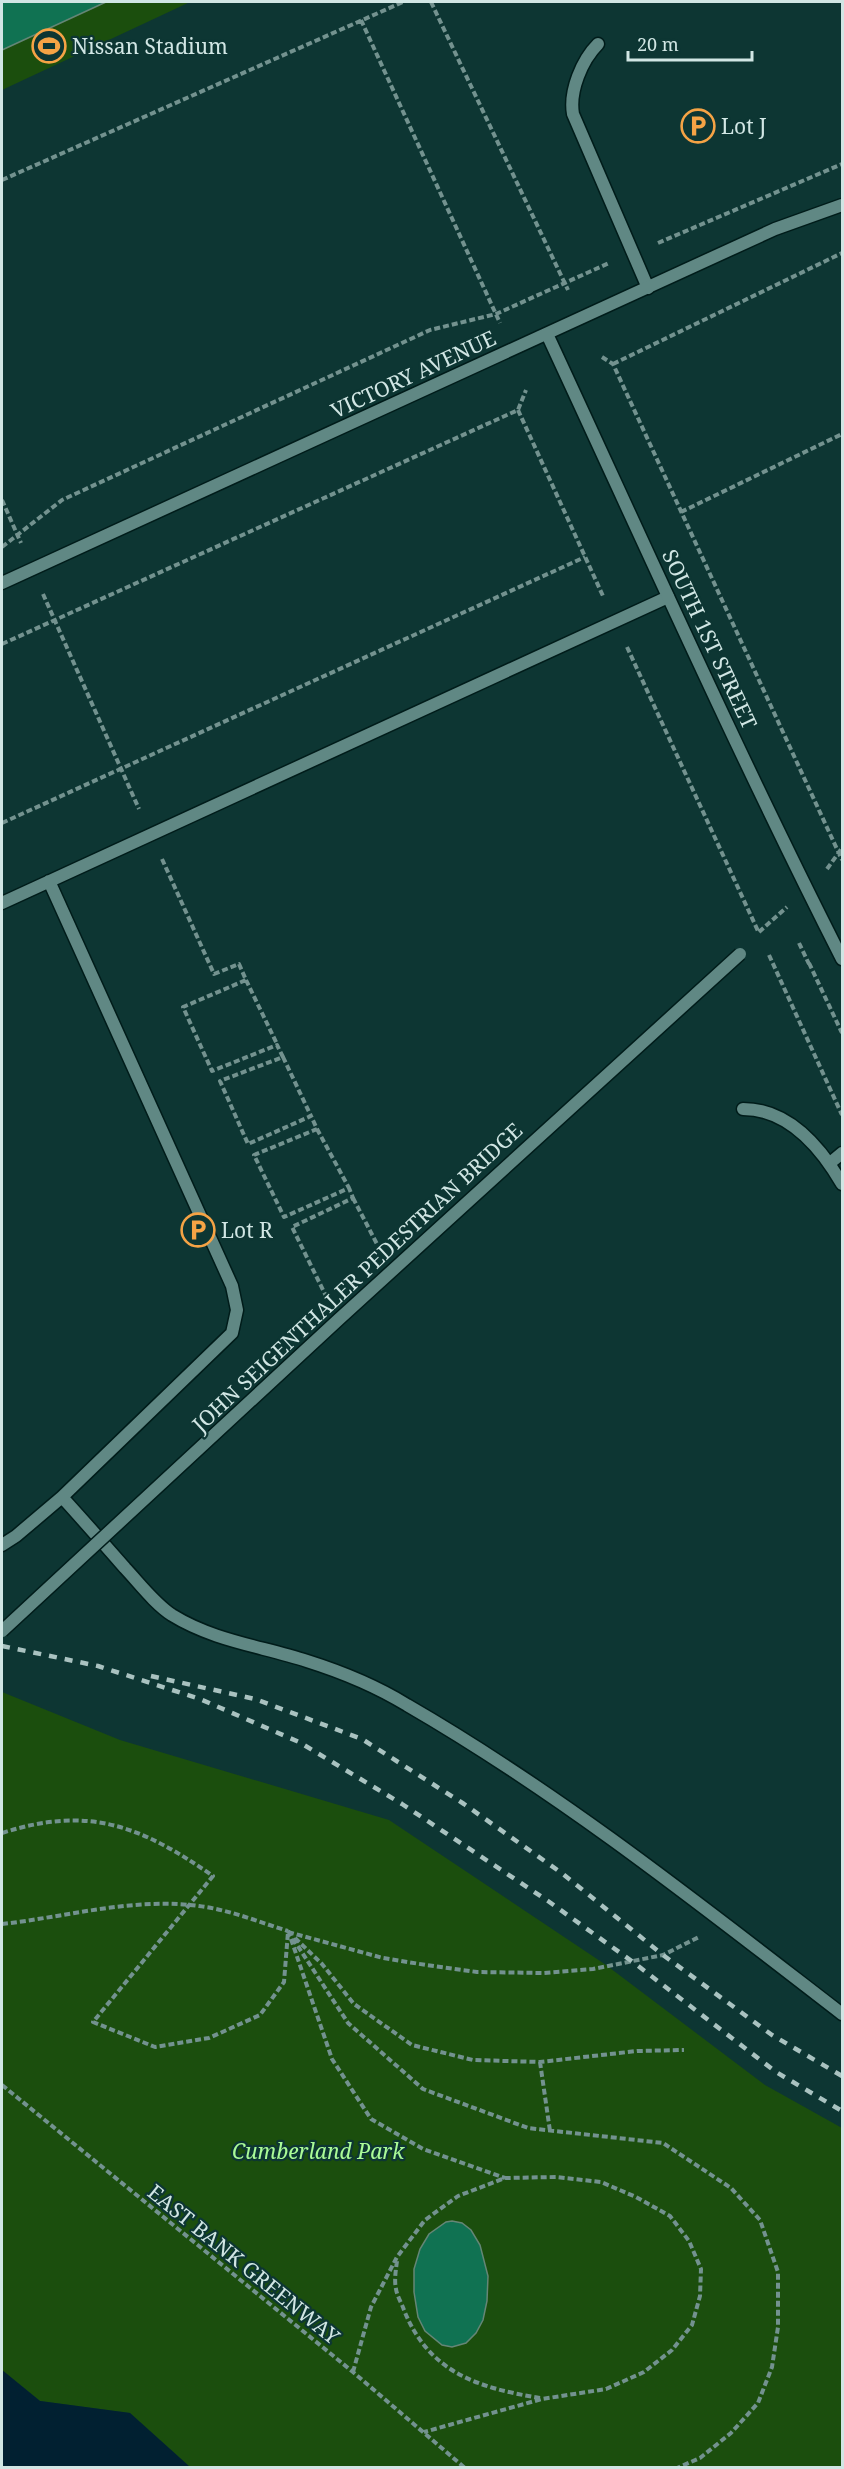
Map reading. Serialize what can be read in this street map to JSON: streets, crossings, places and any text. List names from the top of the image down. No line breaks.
{"streets":{"street":["VICTORY AVENUE","SOUTH 1ST STREET","JOHN SEIGENTHALER PEDESTRIAN BRIDGE"],"path":["EAST BANK GREENWAY"]},"crossings":[["VICTORY AVENUE","SOUTH 1ST STREET"]],"parks":["Cumberland Park"],"places":{"sports":["Nissan Stadium"],"parking":["Lot J","Lot R"]},"scale_bar":"20 m"}
